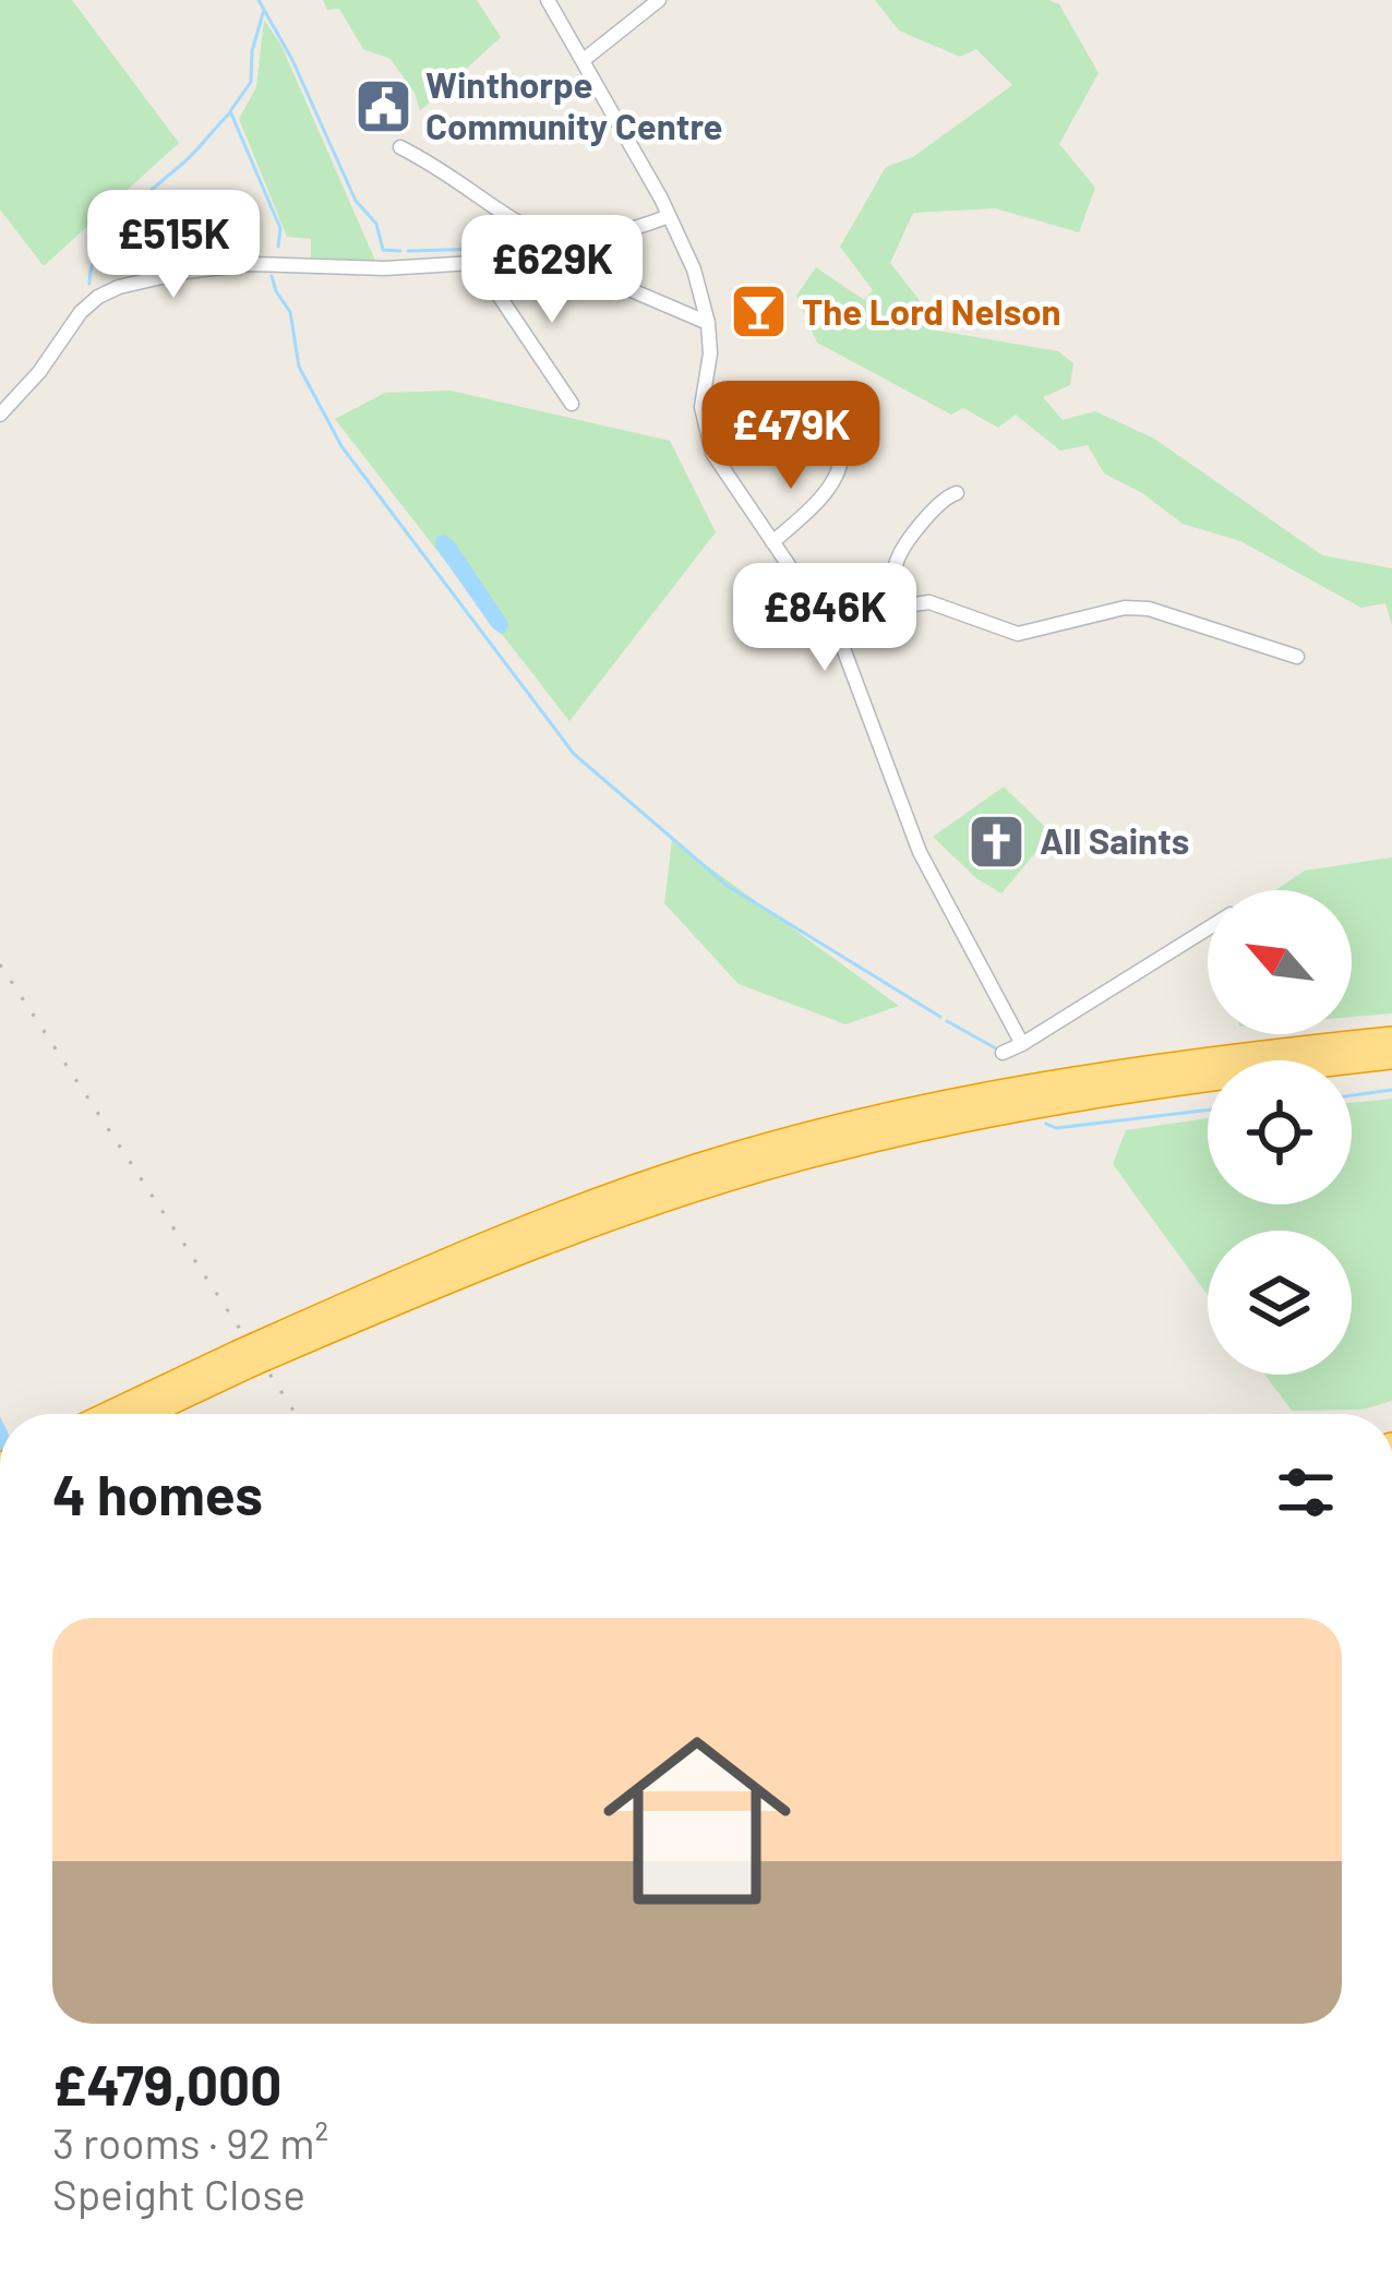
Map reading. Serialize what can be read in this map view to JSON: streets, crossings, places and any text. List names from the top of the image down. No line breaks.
{"places":{"public building":["Winthorpe Community Centre"],"bar":["The Lord Nelson"],"church":["All Saints"]},"north":"top left","page":{"price":["£515K","£629K","£479K","£846K"],"heading":"4 homes","list":[{"name":"£479,000","note":"3 rooms · 92 m² · Speight Close"}]}}
